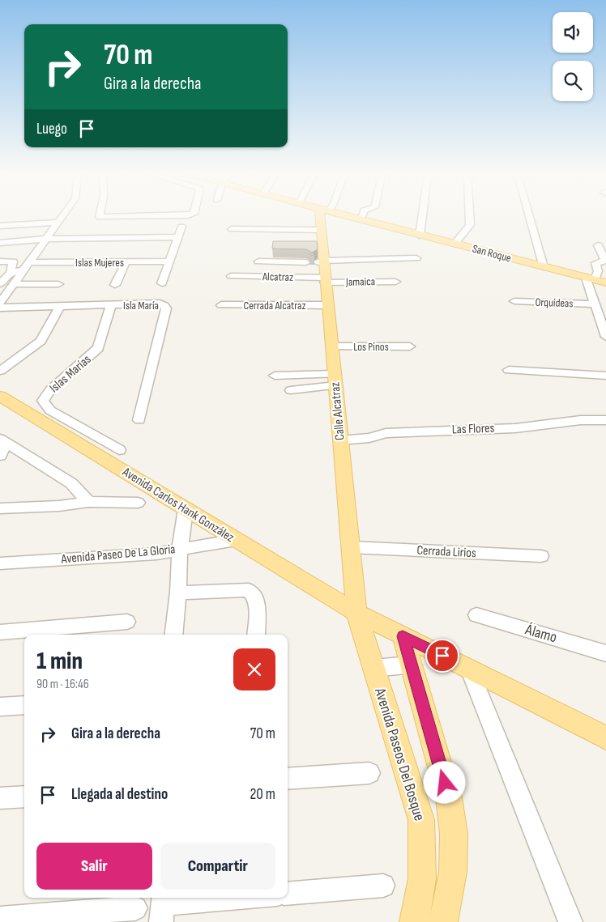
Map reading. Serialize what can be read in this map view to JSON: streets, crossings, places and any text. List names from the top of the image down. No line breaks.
{"streets":{"main road":["San Roque","Calle Alcatraz","Avenida Carlos Hank González","Avenida Paseos Del Bosque"],"street":["Islas Mujeres","Alcatraz","Jamaica","Orquídeas","Isla María","Cerrada Alcatraz","Los Pinos","Islas Marías","Las Flores","Cerrada Lirios","Avenida Paseo De La Gloria","Álamo"]},"crossings":[["Alcatraz","Jamaica"],["Alcatraz","Calle Alcatraz"],["Jamaica","Calle Alcatraz"],["Isla María","Islas Marías"],["Cerrada Alcatraz","Calle Alcatraz"],["Los Pinos","Calle Alcatraz"],["Calle Alcatraz","Las Flores"],["Calle Alcatraz","Avenida Carlos Hank González"],["Calle Alcatraz","Cerrada Lirios"],["Calle Alcatraz","Avenida Paseos Del Bosque"],["Avenida Carlos Hank González","Avenida Paseo De La Gloria"],["Avenida Carlos Hank González","Avenida Paseos Del Bosque"]],"page":{"turn":["70 m","Gira a la derecha"],"then":"Luego","heading":["1 min","90 m · 16:46"],"list":[{"name":"Gira a la derecha","value":"70 m"},{"name":"Llegada al destino","value":"20 m"}],"buttons":["Salir","Compartir"]}}
